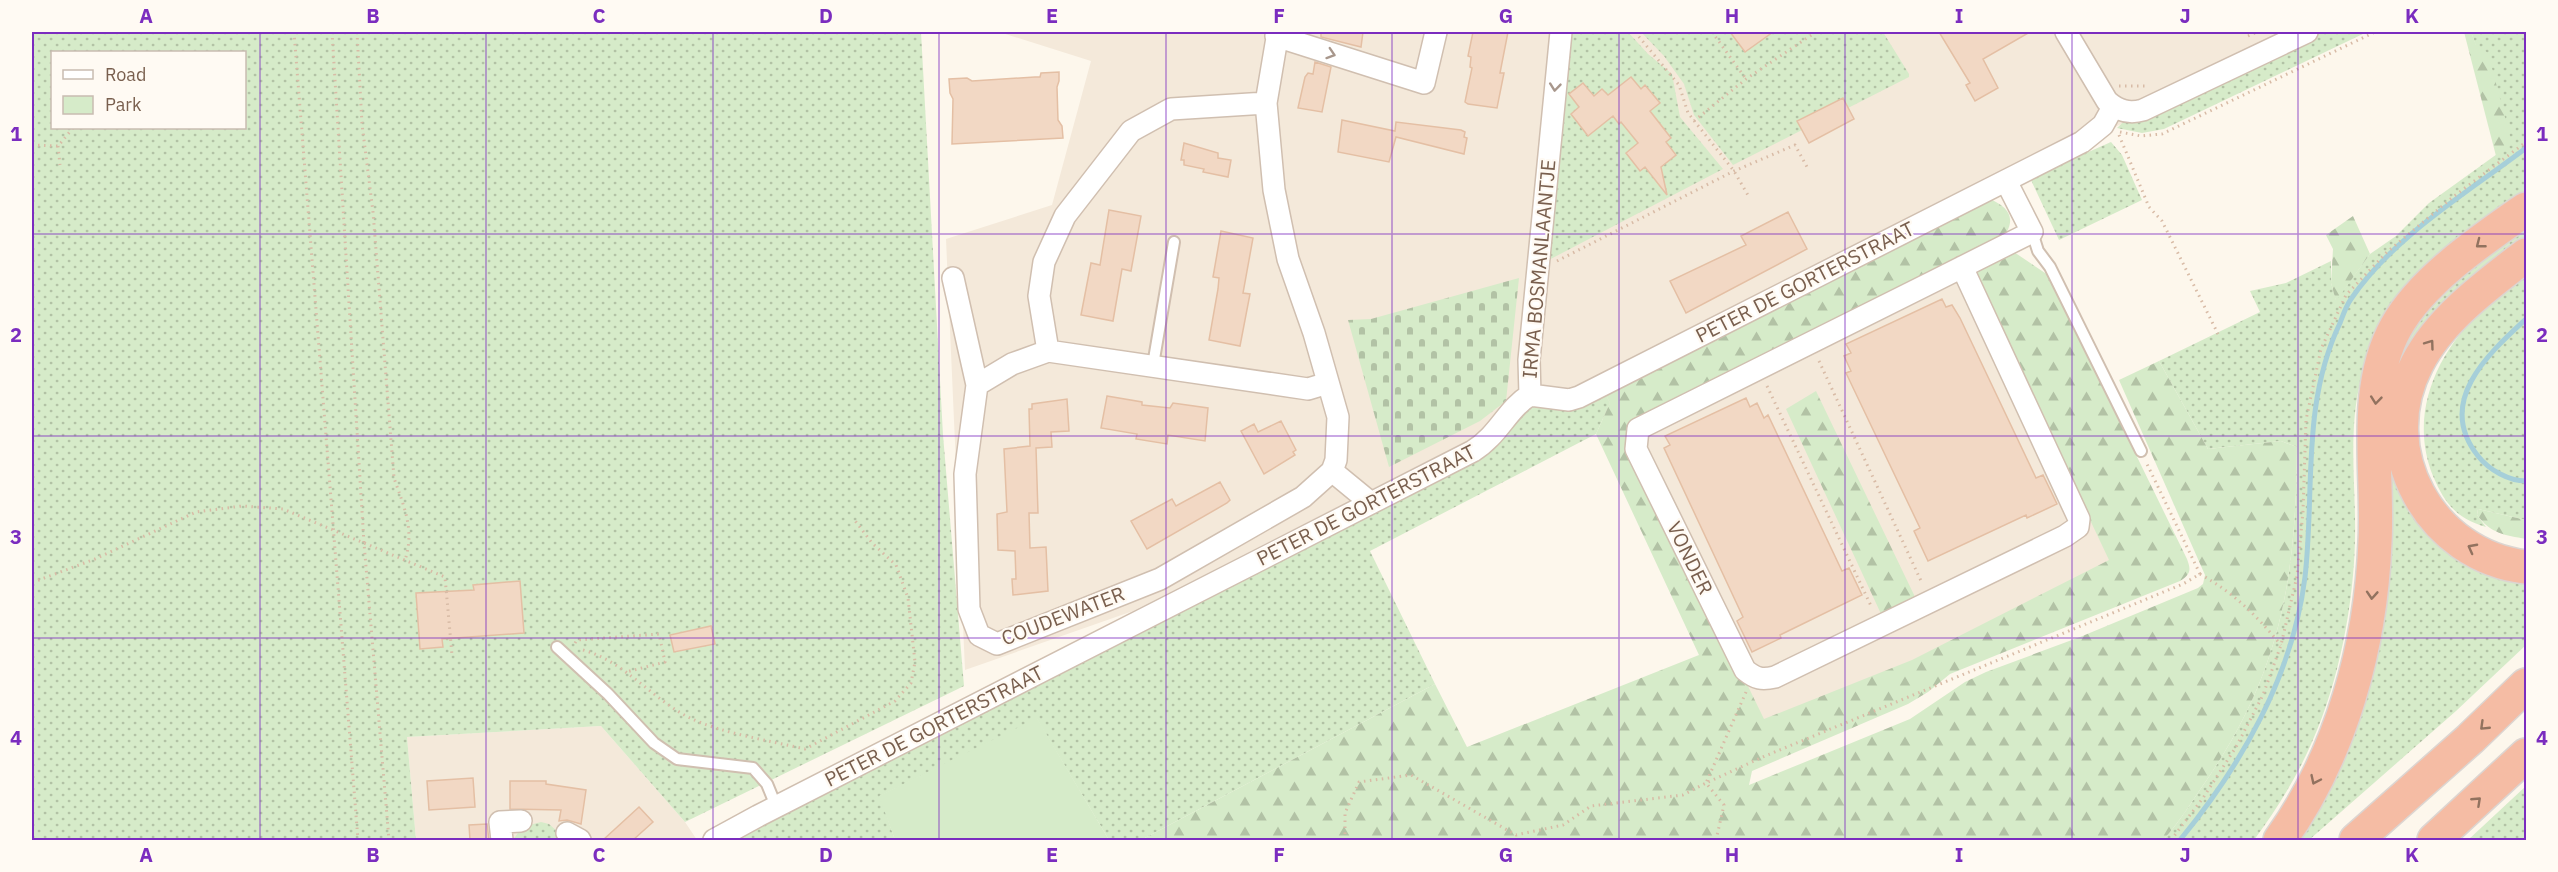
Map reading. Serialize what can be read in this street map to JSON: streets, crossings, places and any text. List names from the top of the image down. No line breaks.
{"streets":{"street":["IRMA BOSMANLAANTJE","PETER DE GORTERSTRAAT","VONDER","COUDEWATER"]},"crossings":[["IRMA BOSMANLAANTJE","PETER DE GORTERSTRAAT"]],"one_way":["IRMA BOSMANLAANTJE"],"legend":["Road","Park"],"grid":{"columns":["A","B","C","D","E","F","G","H","I","J","K"],"rows":["1","2","3","4"]}}
